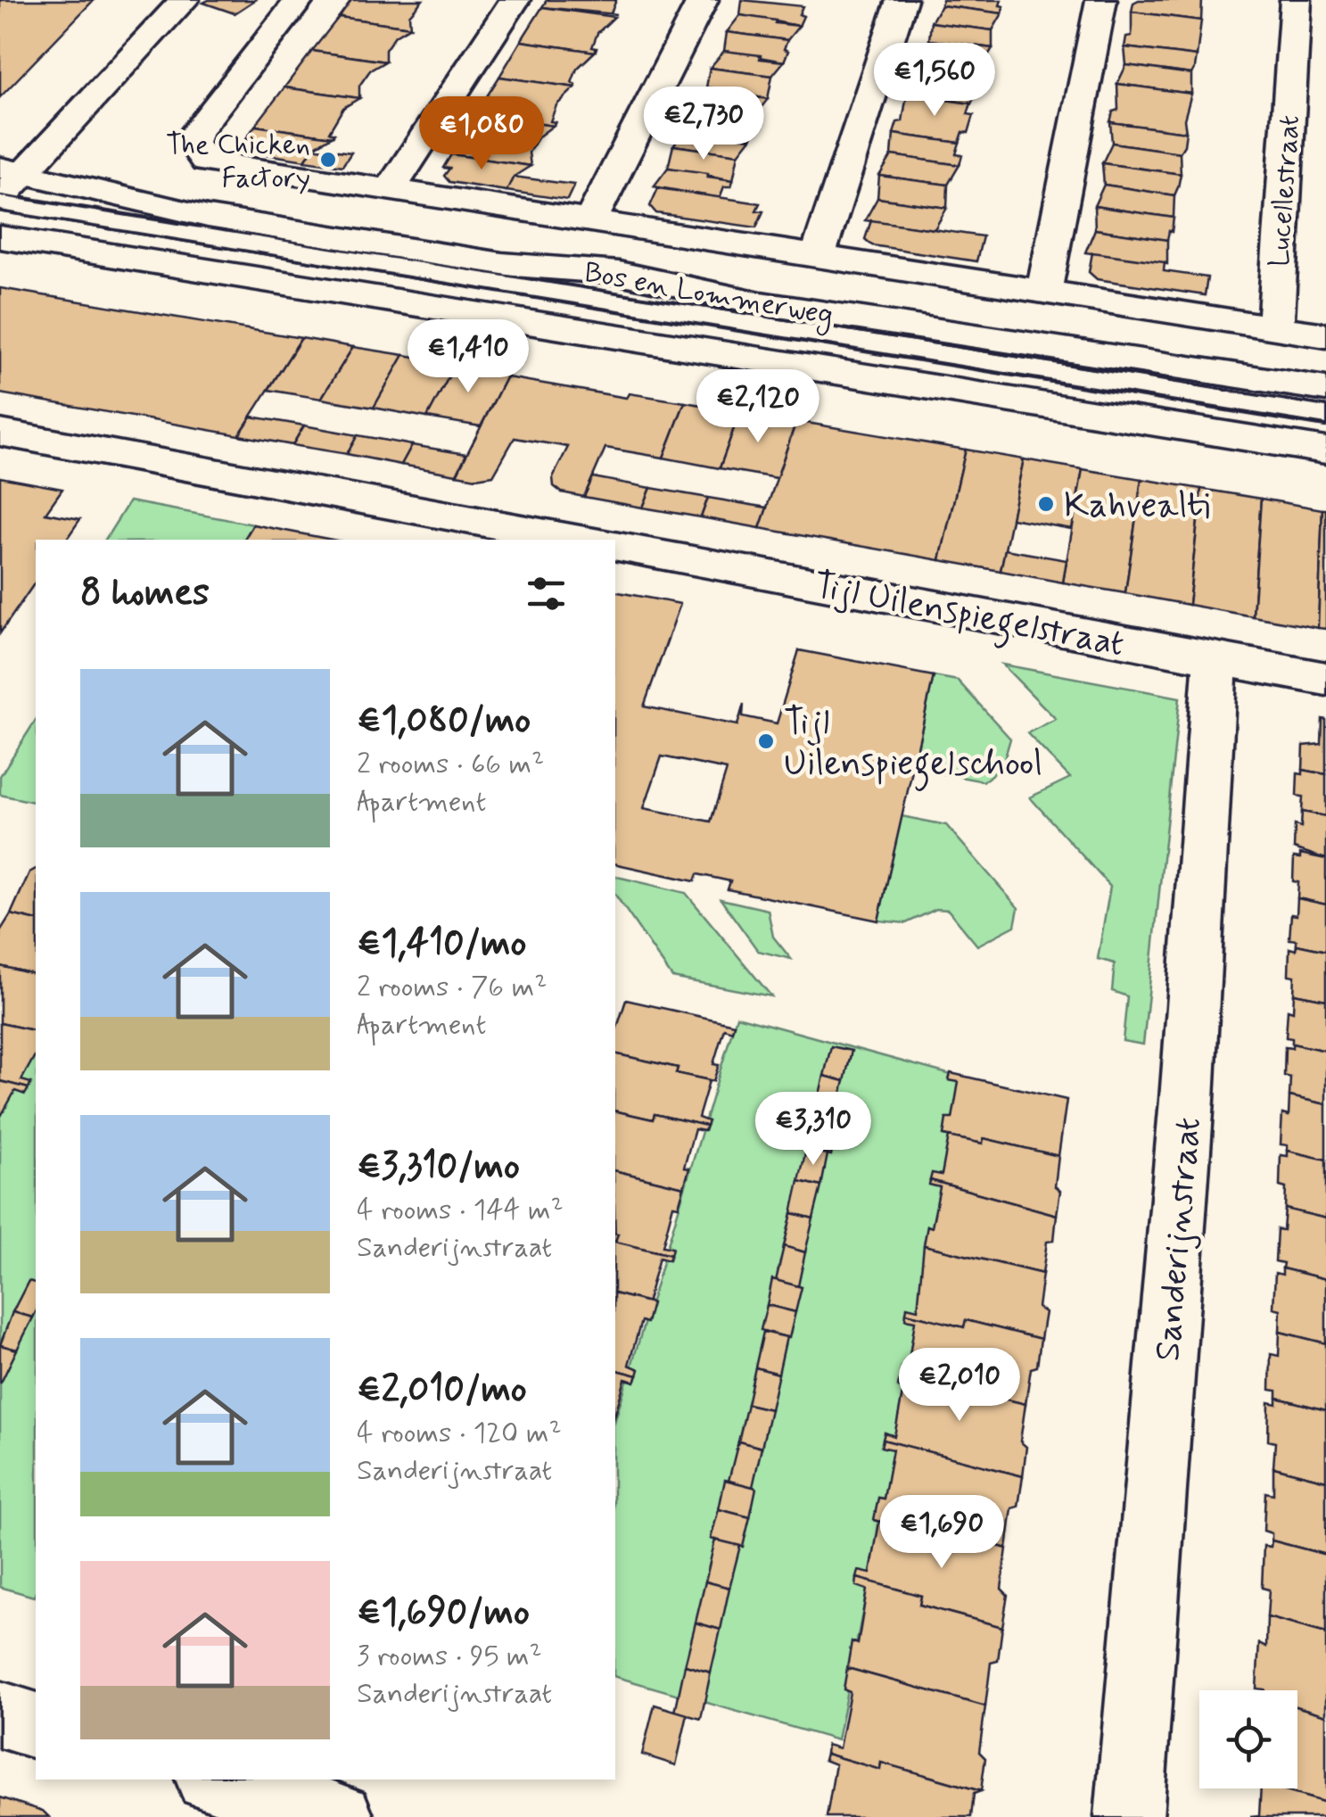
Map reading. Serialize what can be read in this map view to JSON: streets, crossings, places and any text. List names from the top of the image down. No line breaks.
{"streets":{"street":["Lucellestraat","Bos en Lommerweg","Tijl Uilenspiegelstraat","Sanderijnstraat"]},"crossings":[["Lucellestraat","Bos en Lommerweg"],["Tijl Uilenspiegelstraat","Sanderijnstraat"]],"places":["The Chicken Factory","Kahvealti","Tijl Uilenspiegelschool"],"page":{"price":["€1,560","€2,730","€1,080","€1,410","€2,120","€3,310","€2,010","€1,690"],"heading":"8 homes","list":[{"name":"€1,080/mo","note":"2 rooms · 66 m² · Apartment"},{"name":"€1,410/mo","note":"2 rooms · 76 m² · Apartment"},{"name":"€3,310/mo","note":"4 rooms · 144 m² · Sanderijnstraat"},{"name":"€2,010/mo","note":"4 rooms · 120 m² · Sanderijnstraat"},{"name":"€1,690/mo","note":"3 rooms · 95 m² · Sanderijnstraat"}]}}
